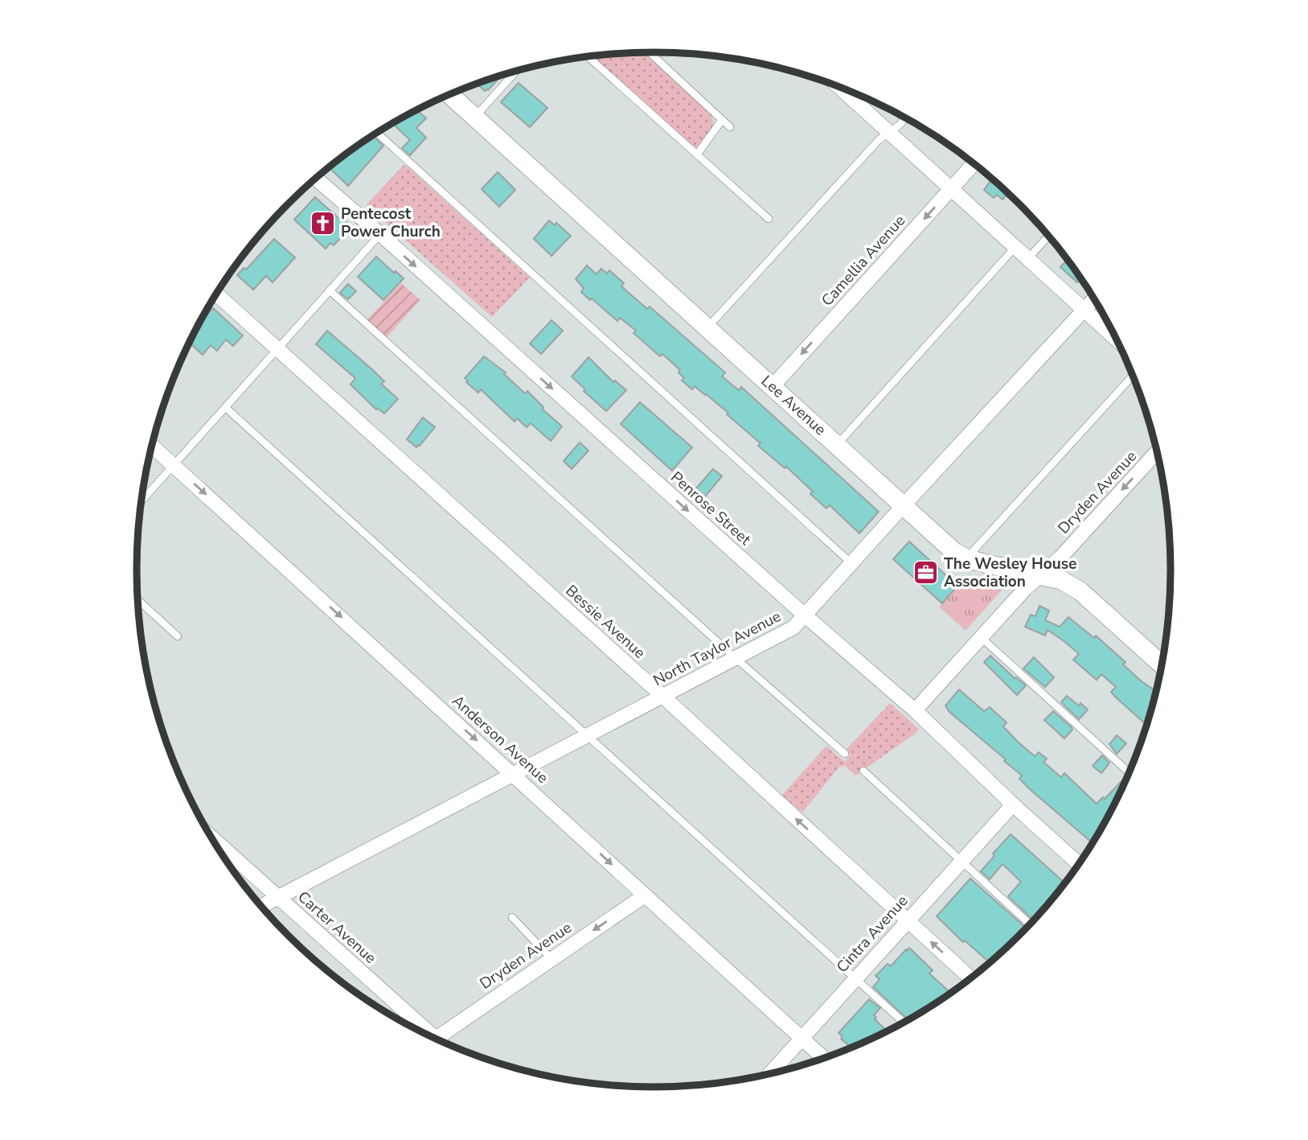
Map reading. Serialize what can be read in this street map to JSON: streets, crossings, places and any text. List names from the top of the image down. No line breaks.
{"streets":{"street":["Camellia Avenue","Lee Avenue","Dryden Avenue","Penrose Street","Bessie Avenue","North Taylor Avenue","Anderson Avenue","Carter Avenue","Cintra Avenue"]},"crossings":[["Camellia Avenue","Lee Avenue"],["Lee Avenue","Dryden Avenue"],["Lee Avenue","North Taylor Avenue"],["Dryden Avenue","Penrose Street"],["Dryden Avenue","Anderson Avenue"],["Penrose Street","North Taylor Avenue"],["Penrose Street","Cintra Avenue"],["Bessie Avenue","North Taylor Avenue"],["Bessie Avenue","Cintra Avenue"],["North Taylor Avenue","Anderson Avenue"],["North Taylor Avenue","Carter Avenue"],["Anderson Avenue","Cintra Avenue"]],"one_way":["Camellia Avenue","Dryden Avenue","Penrose Street","Bessie Avenue","Anderson Avenue"],"places":{"church":["Pentecost Power Church"],"office":["The Wesley House Association"]}}
